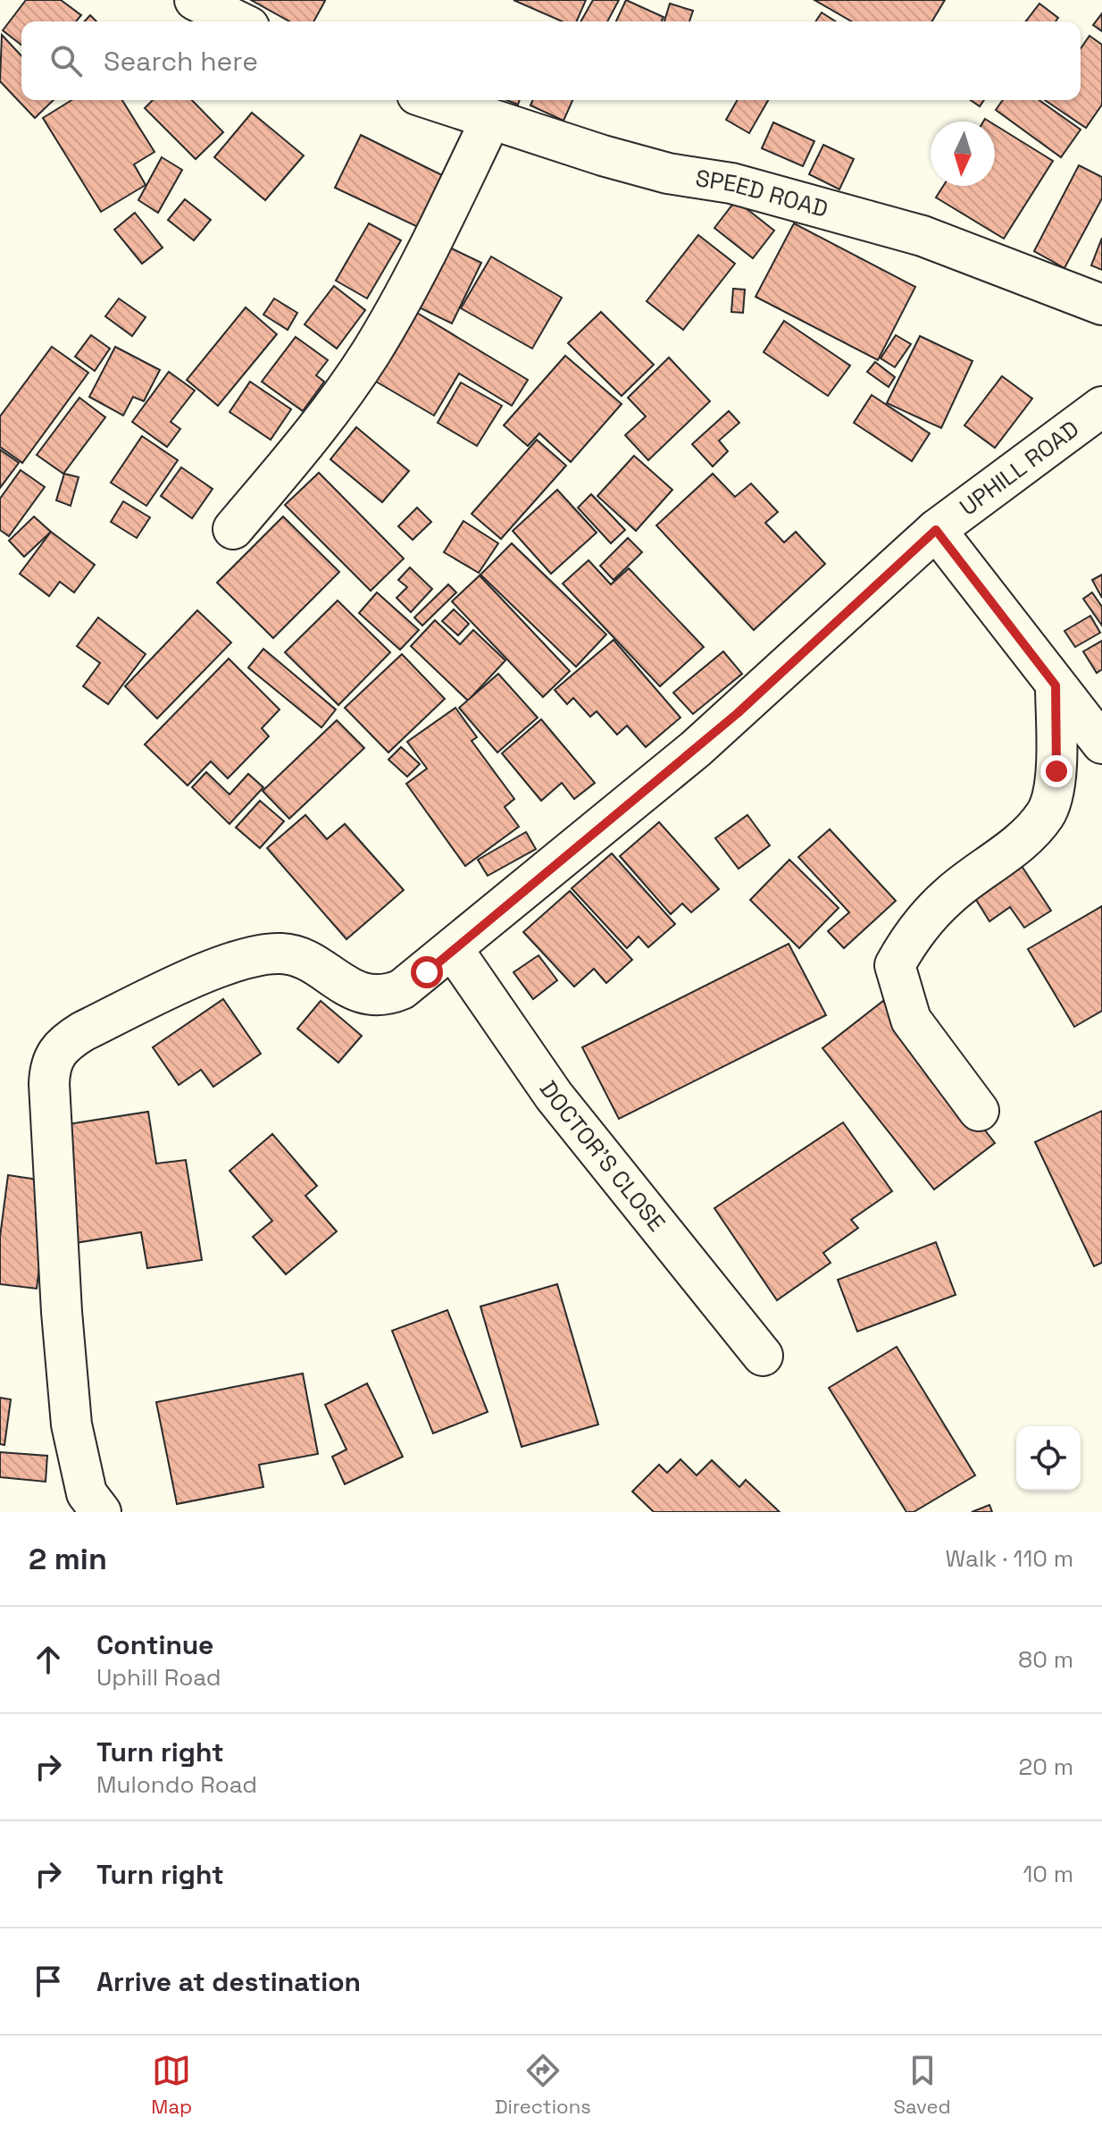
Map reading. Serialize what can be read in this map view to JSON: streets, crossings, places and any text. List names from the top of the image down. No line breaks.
{"streets":{"street":["SPEED ROAD","UPHILL ROAD","DOCTOR’S CLOSE"]},"crossings":[["UPHILL ROAD","DOCTOR’S CLOSE"]],"north":"bottom","page":{"search":"Search here","heading":["2 min","Walk · 110 m"],"list":[["Continue","Uphill Road","80 m"],["Turn right","Mulondo Road","20 m"],["Turn right","10 m"],"Arrive at destination"],"nav":["Map","Directions","Saved"]}}
